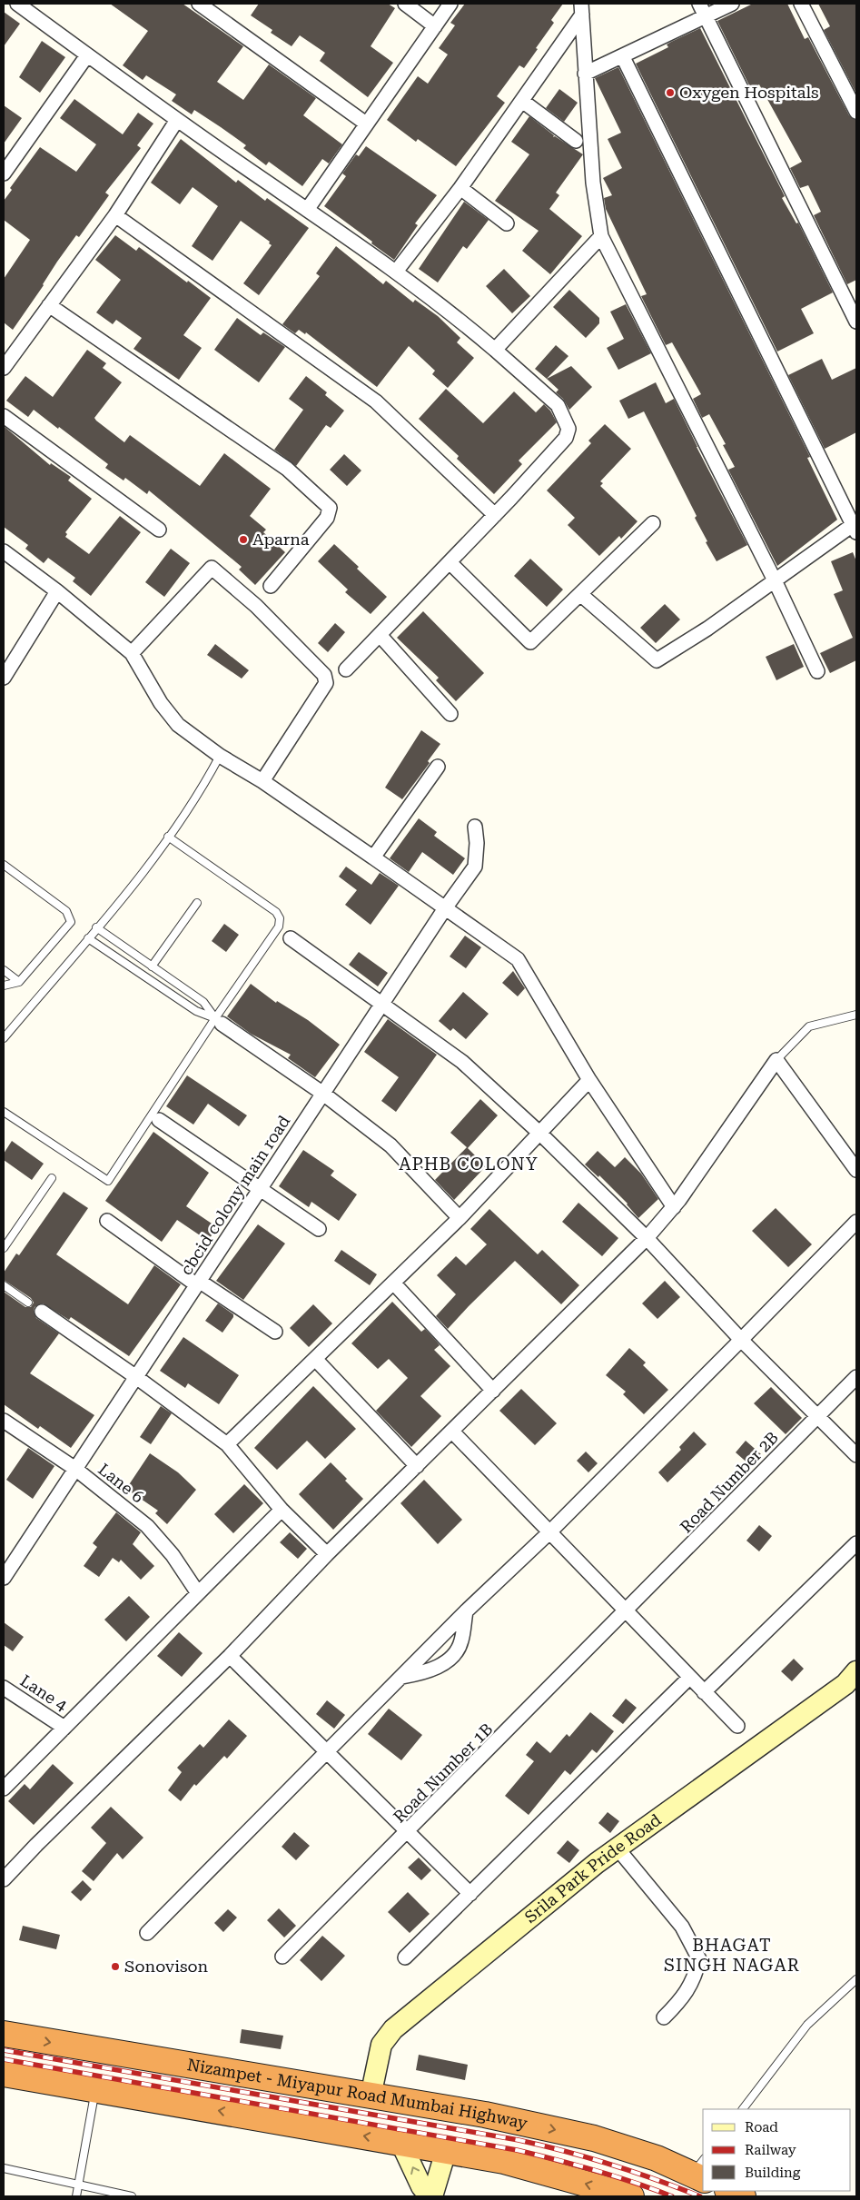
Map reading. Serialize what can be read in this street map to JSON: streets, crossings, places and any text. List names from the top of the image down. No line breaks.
{"streets":{"highway":["Nizampet - Miyapur Road Mumbai Highway"],"street":["cbcid colony main road","Road Number 2B","Lane 6","Lane 4","Road Number 1B","Srila Park Pride Road"]},"crossings":[["cbcid colony main road","Lane 6"],["Road Number 2B","Road Number 1B"],["Srila Park Pride Road","Nizampet - Miyapur Road Mumbai Highway"]],"districts":["APHB COLONY","BHAGAT SINGH NAGAR"],"places":["Oxygen Hospitals","Aparna","Sonovison"],"legend":["Road","Railway","Building"]}
